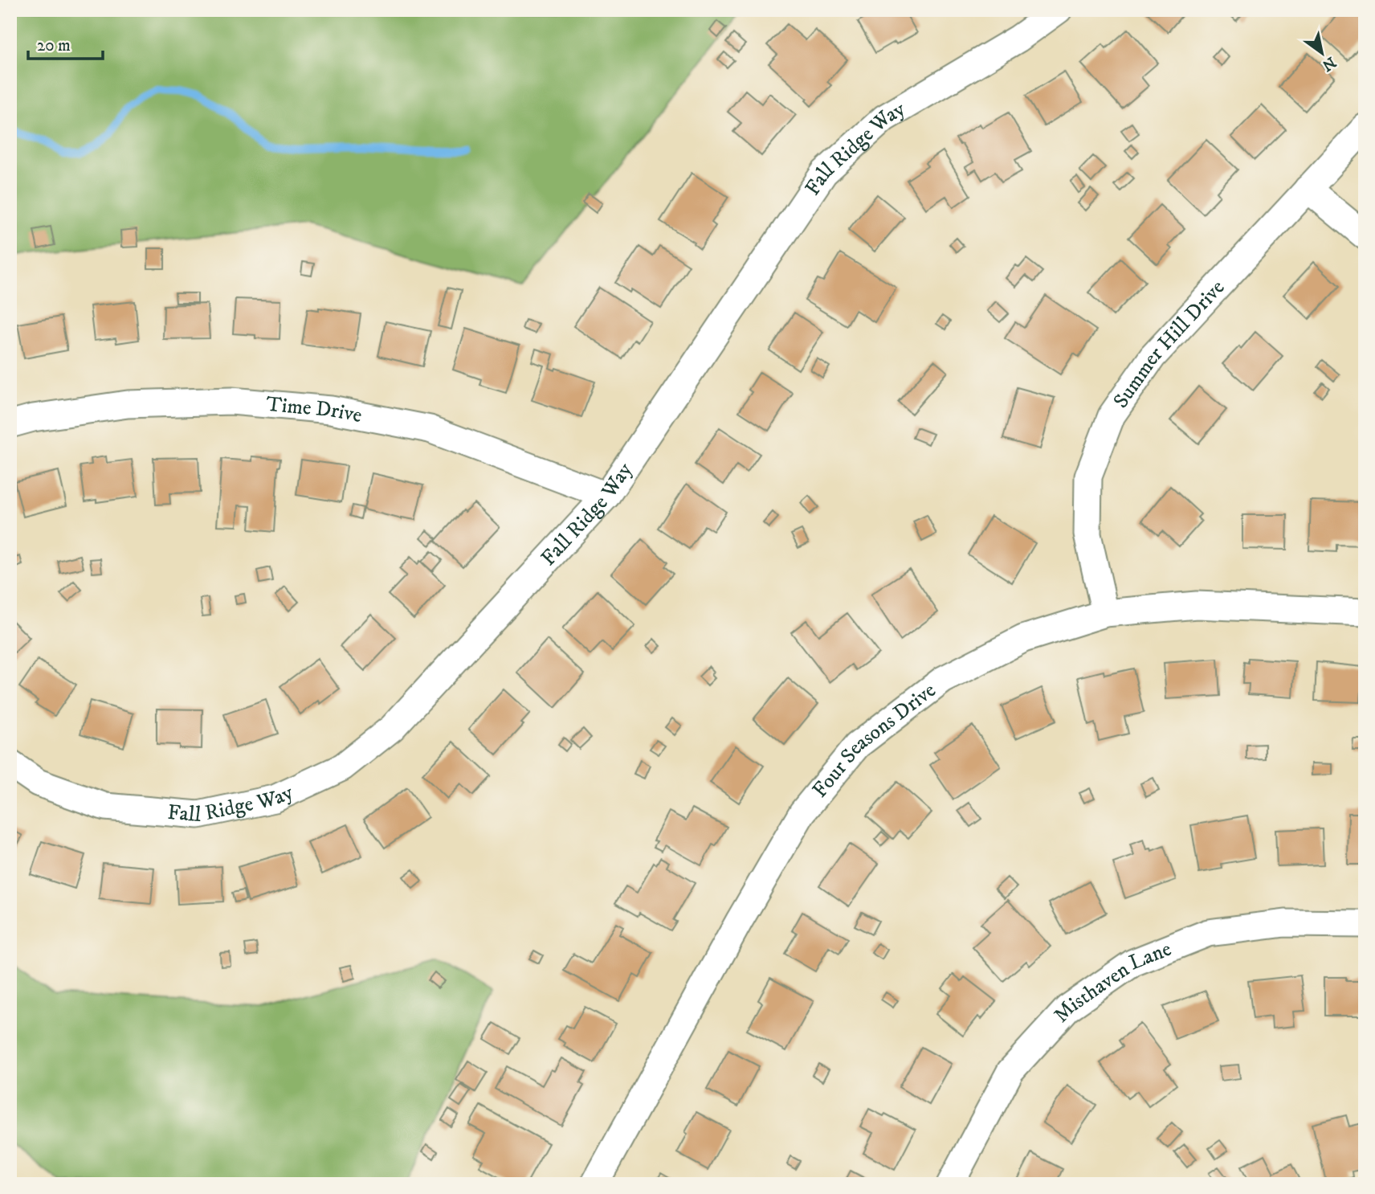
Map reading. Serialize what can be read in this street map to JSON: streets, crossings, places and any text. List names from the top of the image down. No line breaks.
{"streets":{"street":["Fall Ridge Way","Summer Hill Drive","Time Drive","Four Seasons Drive","Misthaven Lane"]},"crossings":[["Fall Ridge Way","Time Drive"],["Summer Hill Drive","Four Seasons Drive"]],"scale_bar":"20 m","north":"bottom right"}
